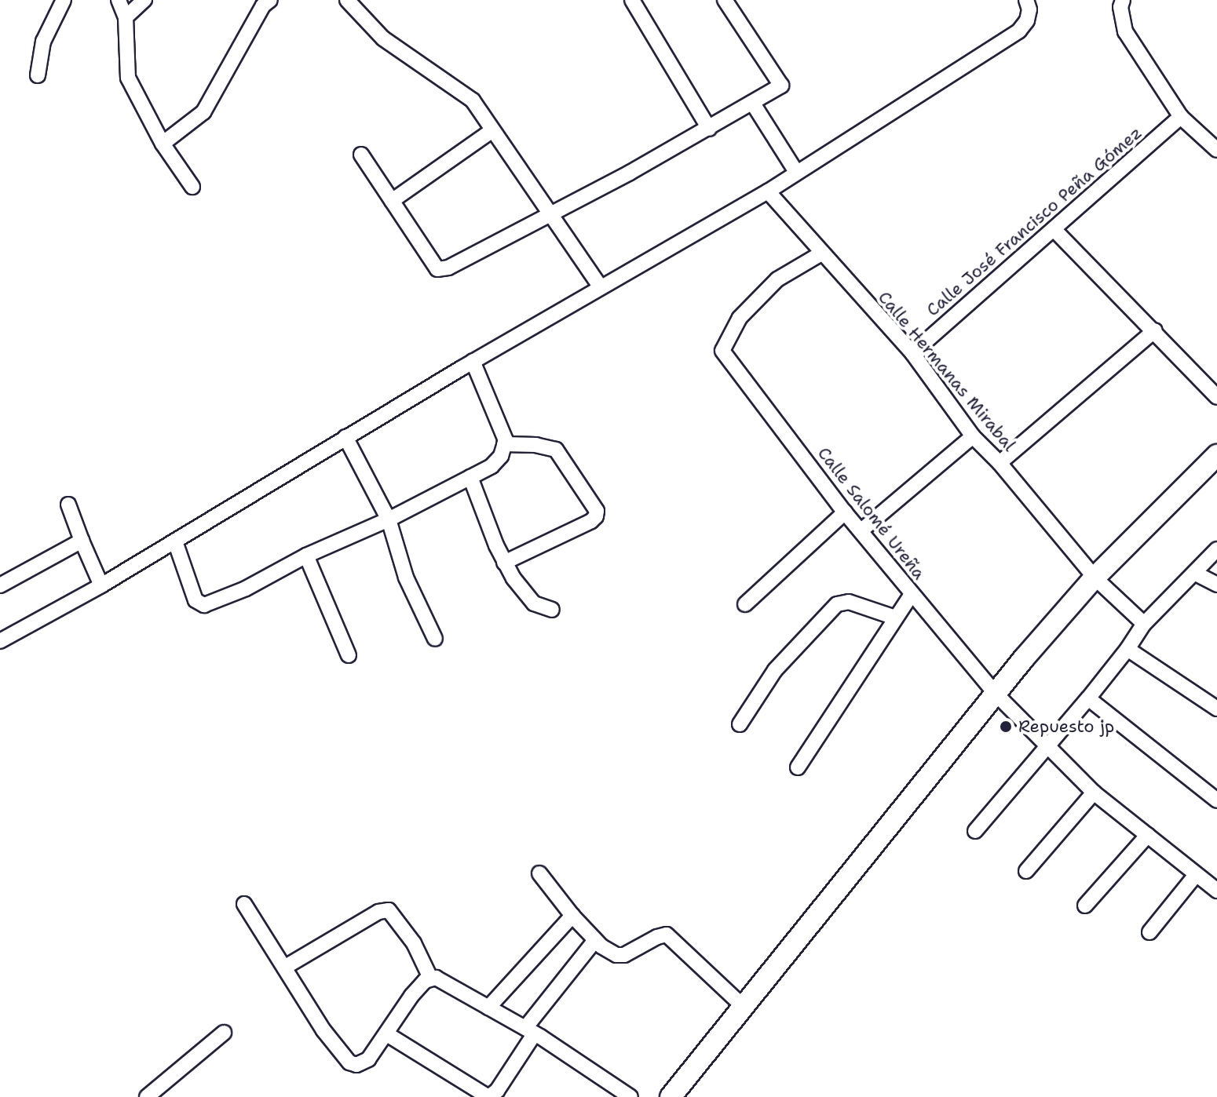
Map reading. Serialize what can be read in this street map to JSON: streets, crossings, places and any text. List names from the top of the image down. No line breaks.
{"streets":{"street":["Calle José Francisco Peña Gómez","Calle Hermanas Mirabal","Calle Salomé Ureña"]},"crossings":[["Calle José Francisco Peña Gómez","Calle Hermanas Mirabal"],["Calle Hermanas Mirabal","Calle Salomé Ureña"]],"places":["Repuesto jp"]}
